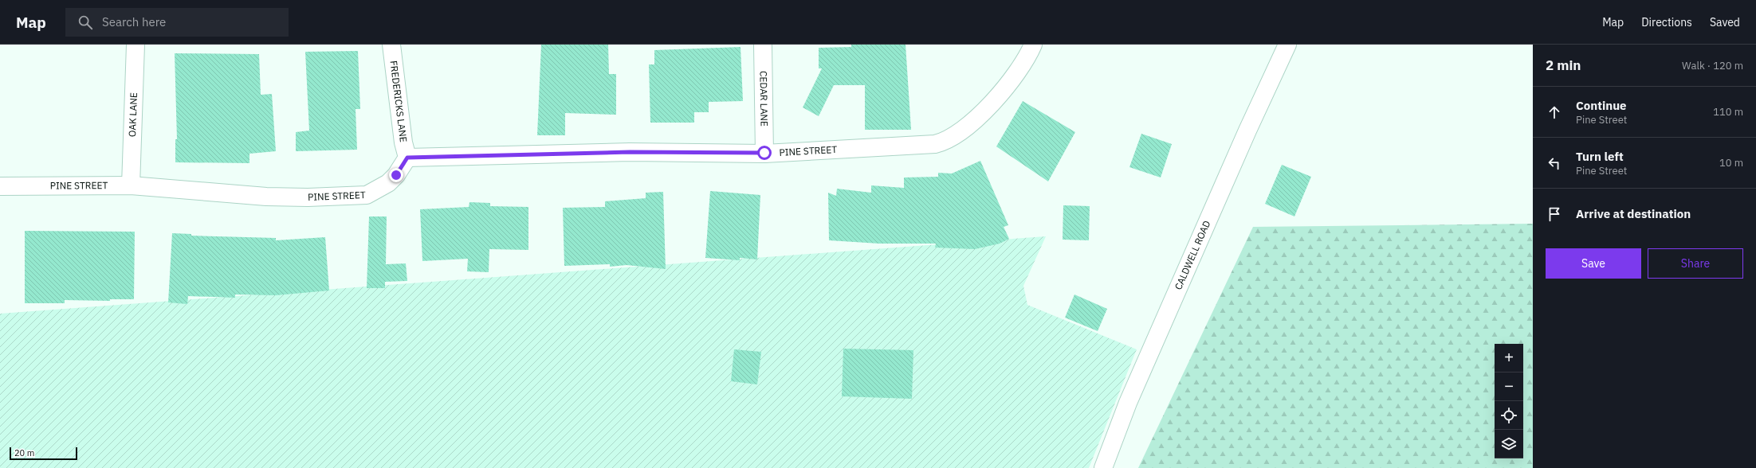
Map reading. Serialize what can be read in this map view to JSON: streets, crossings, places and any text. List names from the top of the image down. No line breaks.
{"streets":{"street":["CEDAR LANE","FREDERICKS LANE","OAK LANE","PINE STREET","CALDWELL ROAD"]},"crossings":[["CEDAR LANE","PINE STREET"],["FREDERICKS LANE","PINE STREET"],["OAK LANE","PINE STREET"]],"scale_bar":"20 m","page":{"header":"Map","search":"Search here","nav":["Map","Directions","Saved"],"heading":["2 min","Walk · 120 m"],"list":[["Continue","Pine Street","110 m"],["Turn left","Pine Street","10 m"],"Arrive at destination"],"buttons":["Save","Share"],"map_buttons":["+","−"],"scale":"20 m"}}
